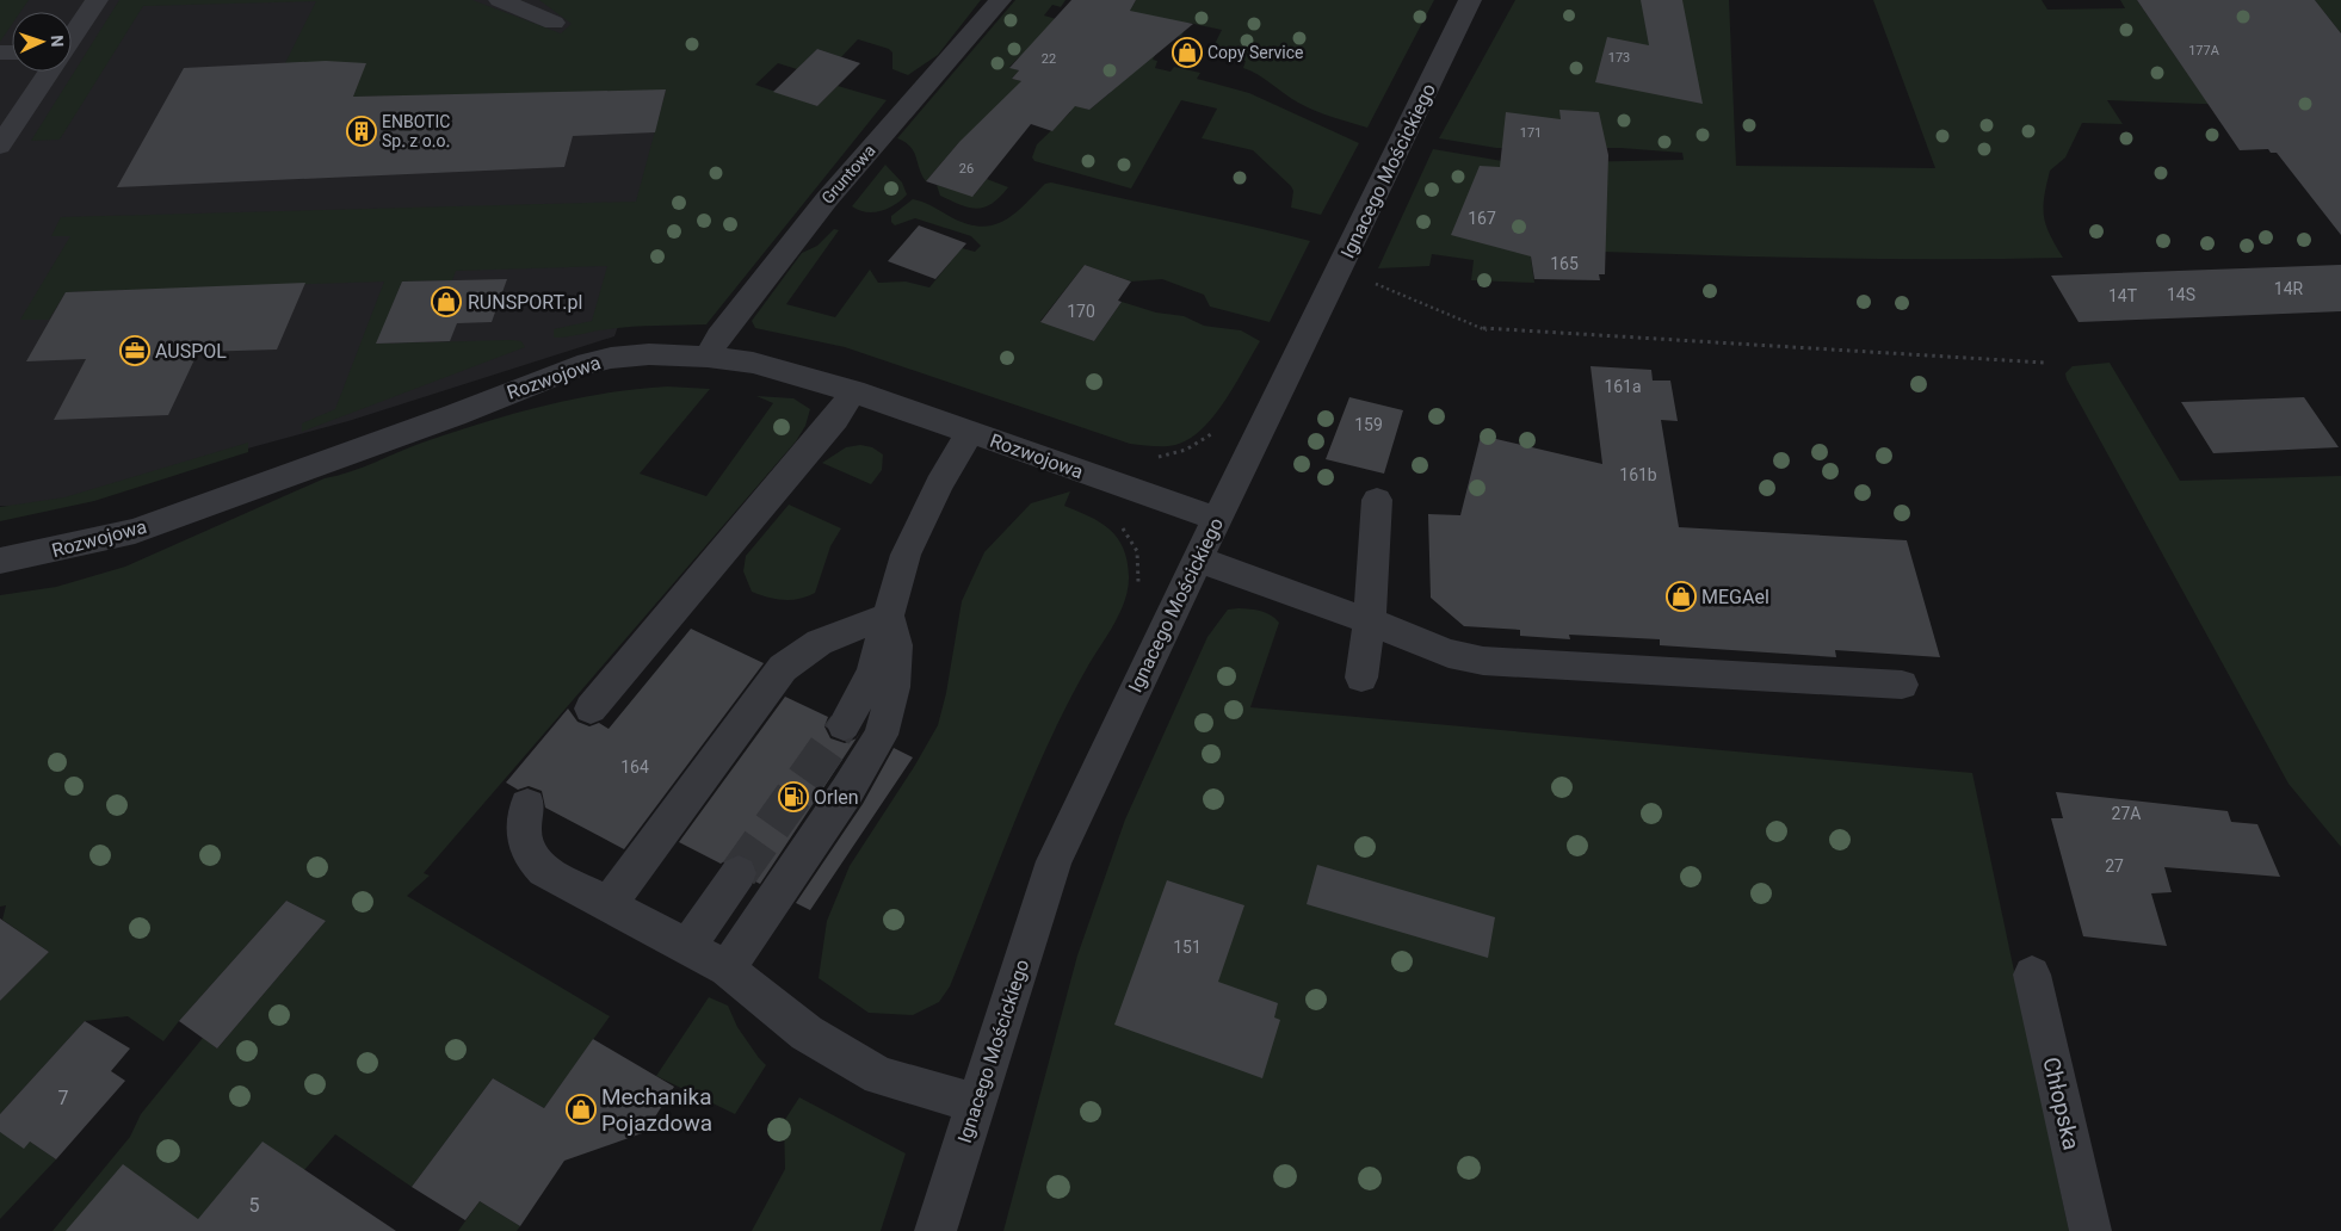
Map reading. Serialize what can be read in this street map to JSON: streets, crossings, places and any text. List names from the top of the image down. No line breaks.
{"streets":{"street":["Ignacego Mościckiego","Gruntowa","Rozwojowa","Chłopska"]},"crossings":[["Ignacego Mościckiego","Rozwojowa"],["Gruntowa","Rozwojowa"]],"places":{"shop":["Copy Service","RUNSPORT.pl","MEGAel","Mechanika Pojazdowa"],"building":["ENBOTIC Sp. z o.o."],"office":["AUSPOL"],"fuel station":["Orlen"]},"house_numbers":["177A","173","22","171","26","167","165","14R","14S","14T","170","161a","159","161b","164","27A","27","151","7","5"],"north":"right"}
